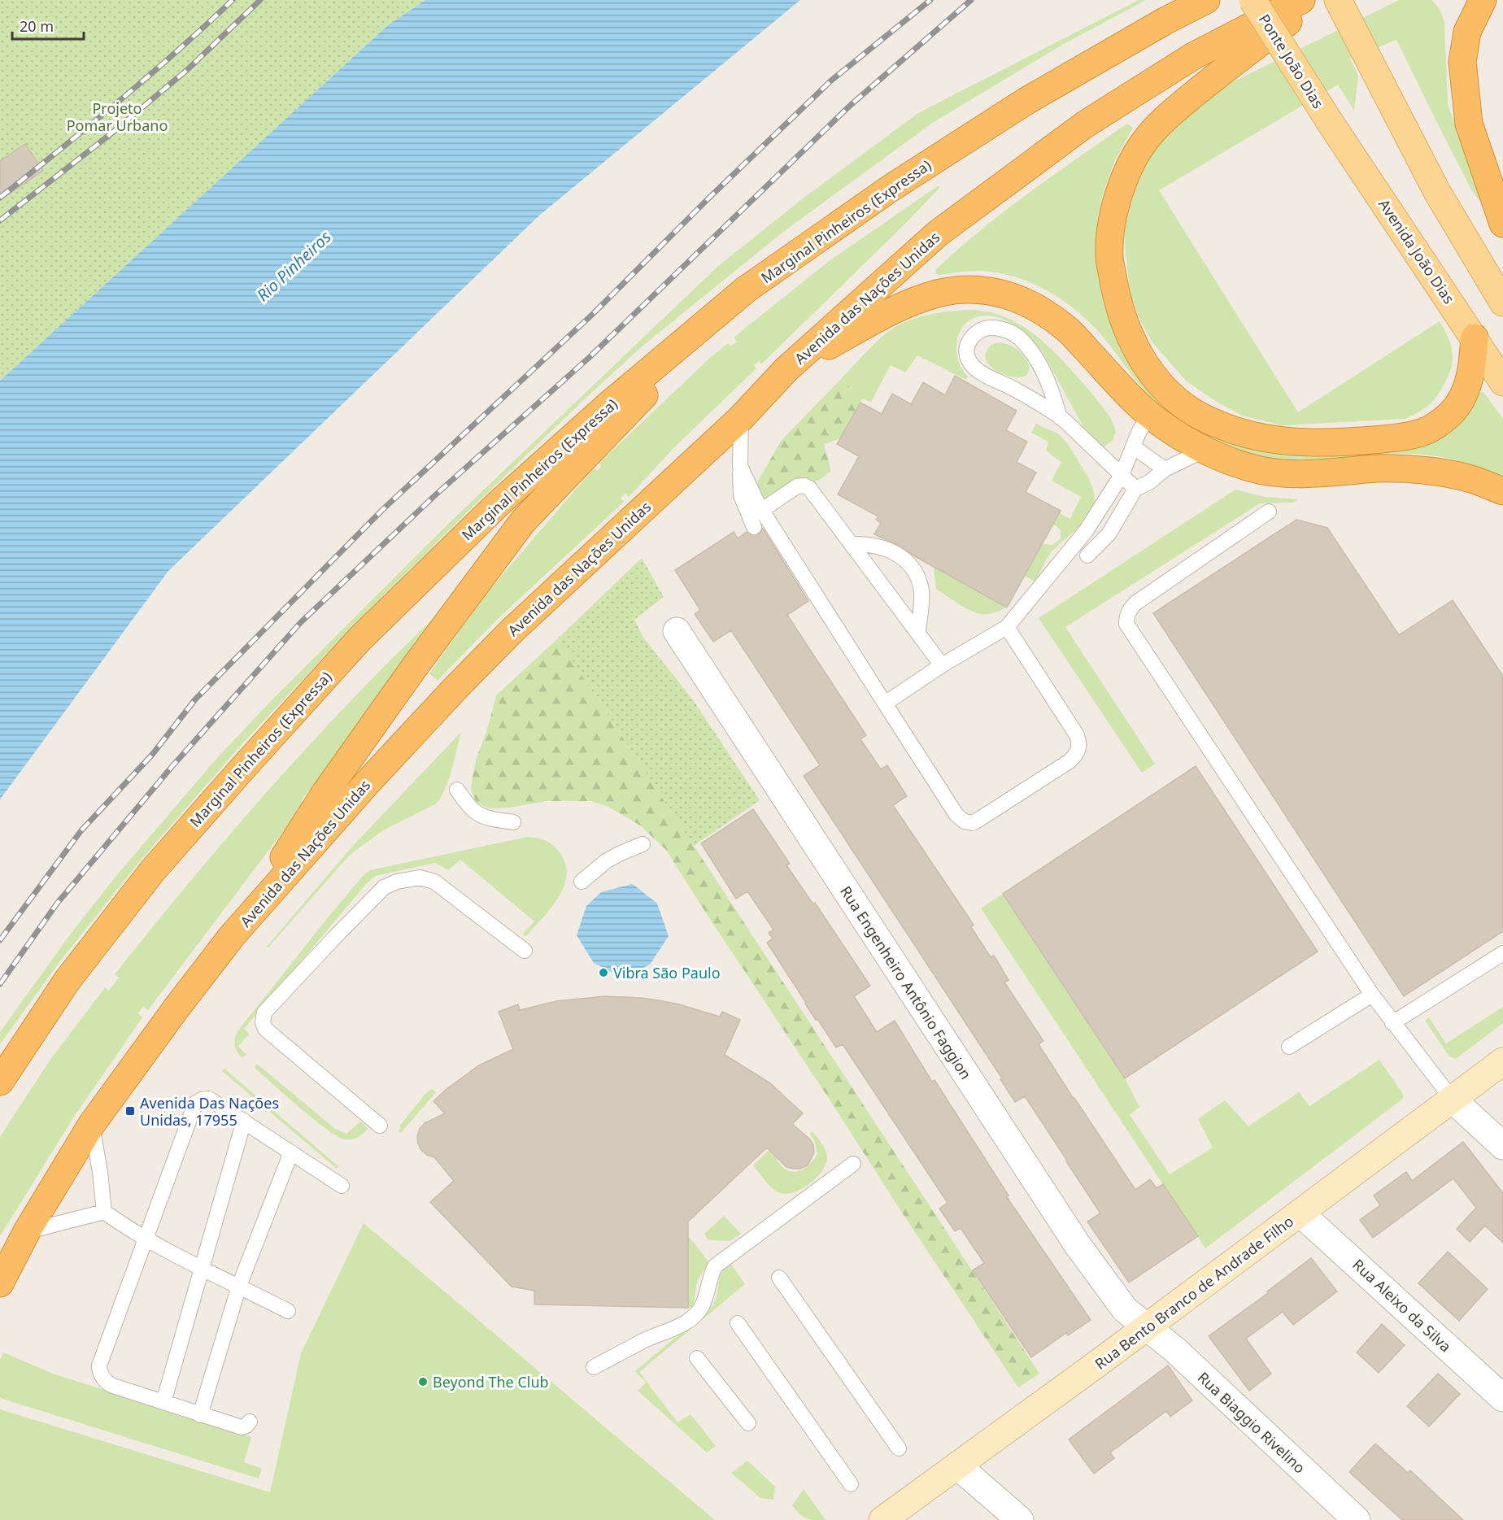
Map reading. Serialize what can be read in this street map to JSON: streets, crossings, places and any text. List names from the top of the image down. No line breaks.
{"streets":{"highway":["Marginal Pinheiros (Expressa)","Avenida das Nações Unidas"],"main road":["Ponte João Dias","Avenida João Dias"],"street":["Rua Engenheiro Antônio Faggion","Rua Bento Branco de Andrade Filho","Rua Aleixo da Silva","Rua Biaggio Rivelino"]},"crossings":[["Ponte João Dias","Avenida João Dias"],["Rua Engenheiro Antônio Faggion","Rua Bento Branco de Andrade Filho"],["Rua Engenheiro Antônio Faggion","Rua Biaggio Rivelino"],["Rua Bento Branco de Andrade Filho","Rua Aleixo da Silva"],["Rua Bento Branco de Andrade Filho","Rua Biaggio Rivelino"]],"water":["Rio Pinheiros"],"parks":["Projeto Pomar Urbano"],"places":{"other":["Vibra São Paulo","Beyond The Club"],"transit":["Avenida Das Nações Unidas, 17955"]},"scale_bar":"20 m"}
